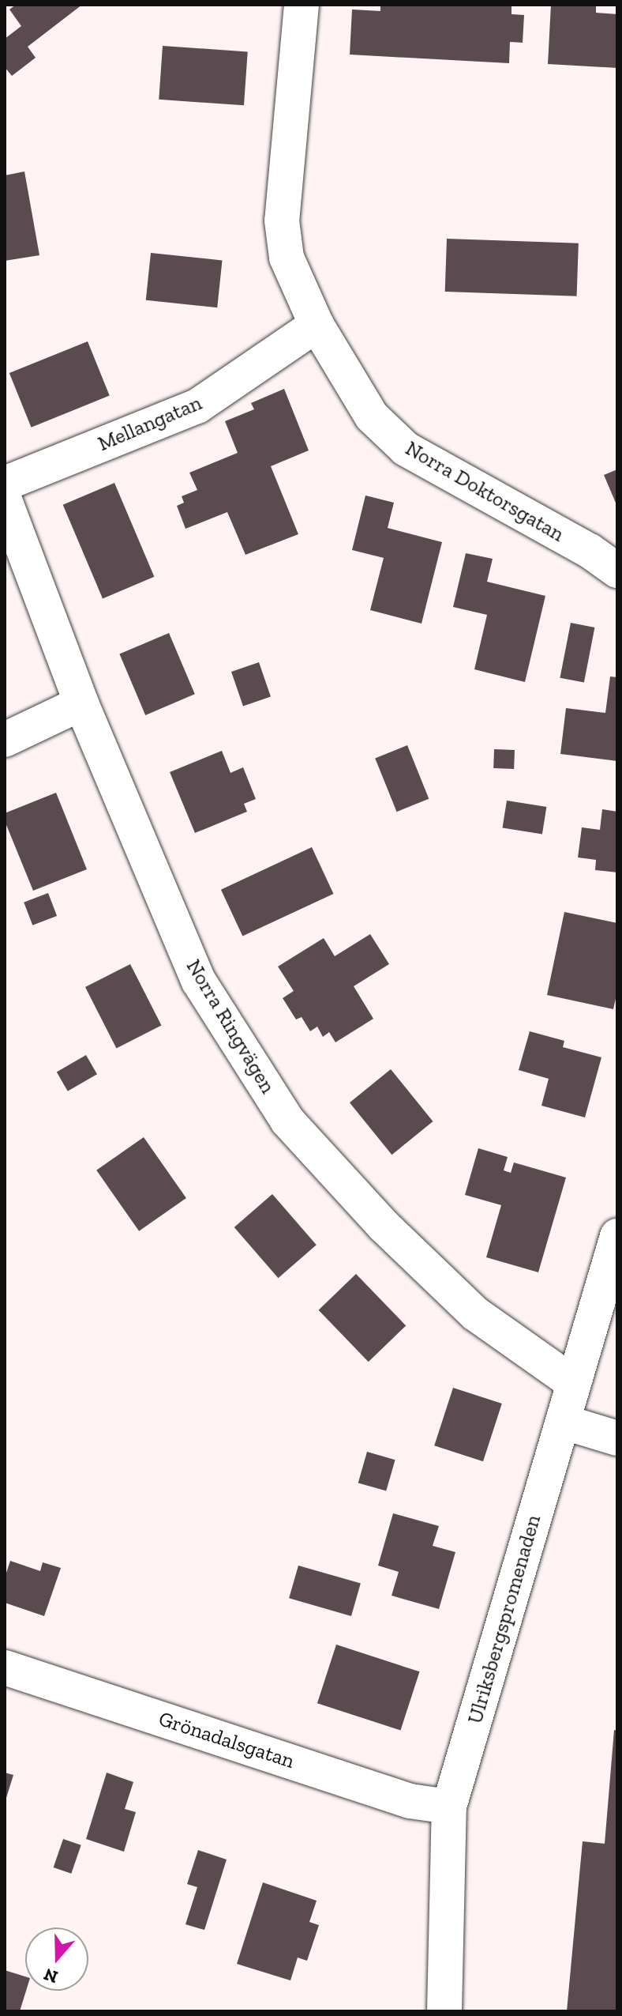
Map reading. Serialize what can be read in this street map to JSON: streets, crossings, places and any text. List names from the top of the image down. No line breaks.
{"streets":{"street":["Mellangatan","Norra Doktorsgatan","Norra Ringvägen","Ulriksbergspromenaden","Grönadalsgatan"]},"crossings":[["Mellangatan","Norra Doktorsgatan"],["Norra Ringvägen","Ulriksbergspromenaden"],["Ulriksbergspromenaden","Grönadalsgatan"]],"north":"bottom"}
